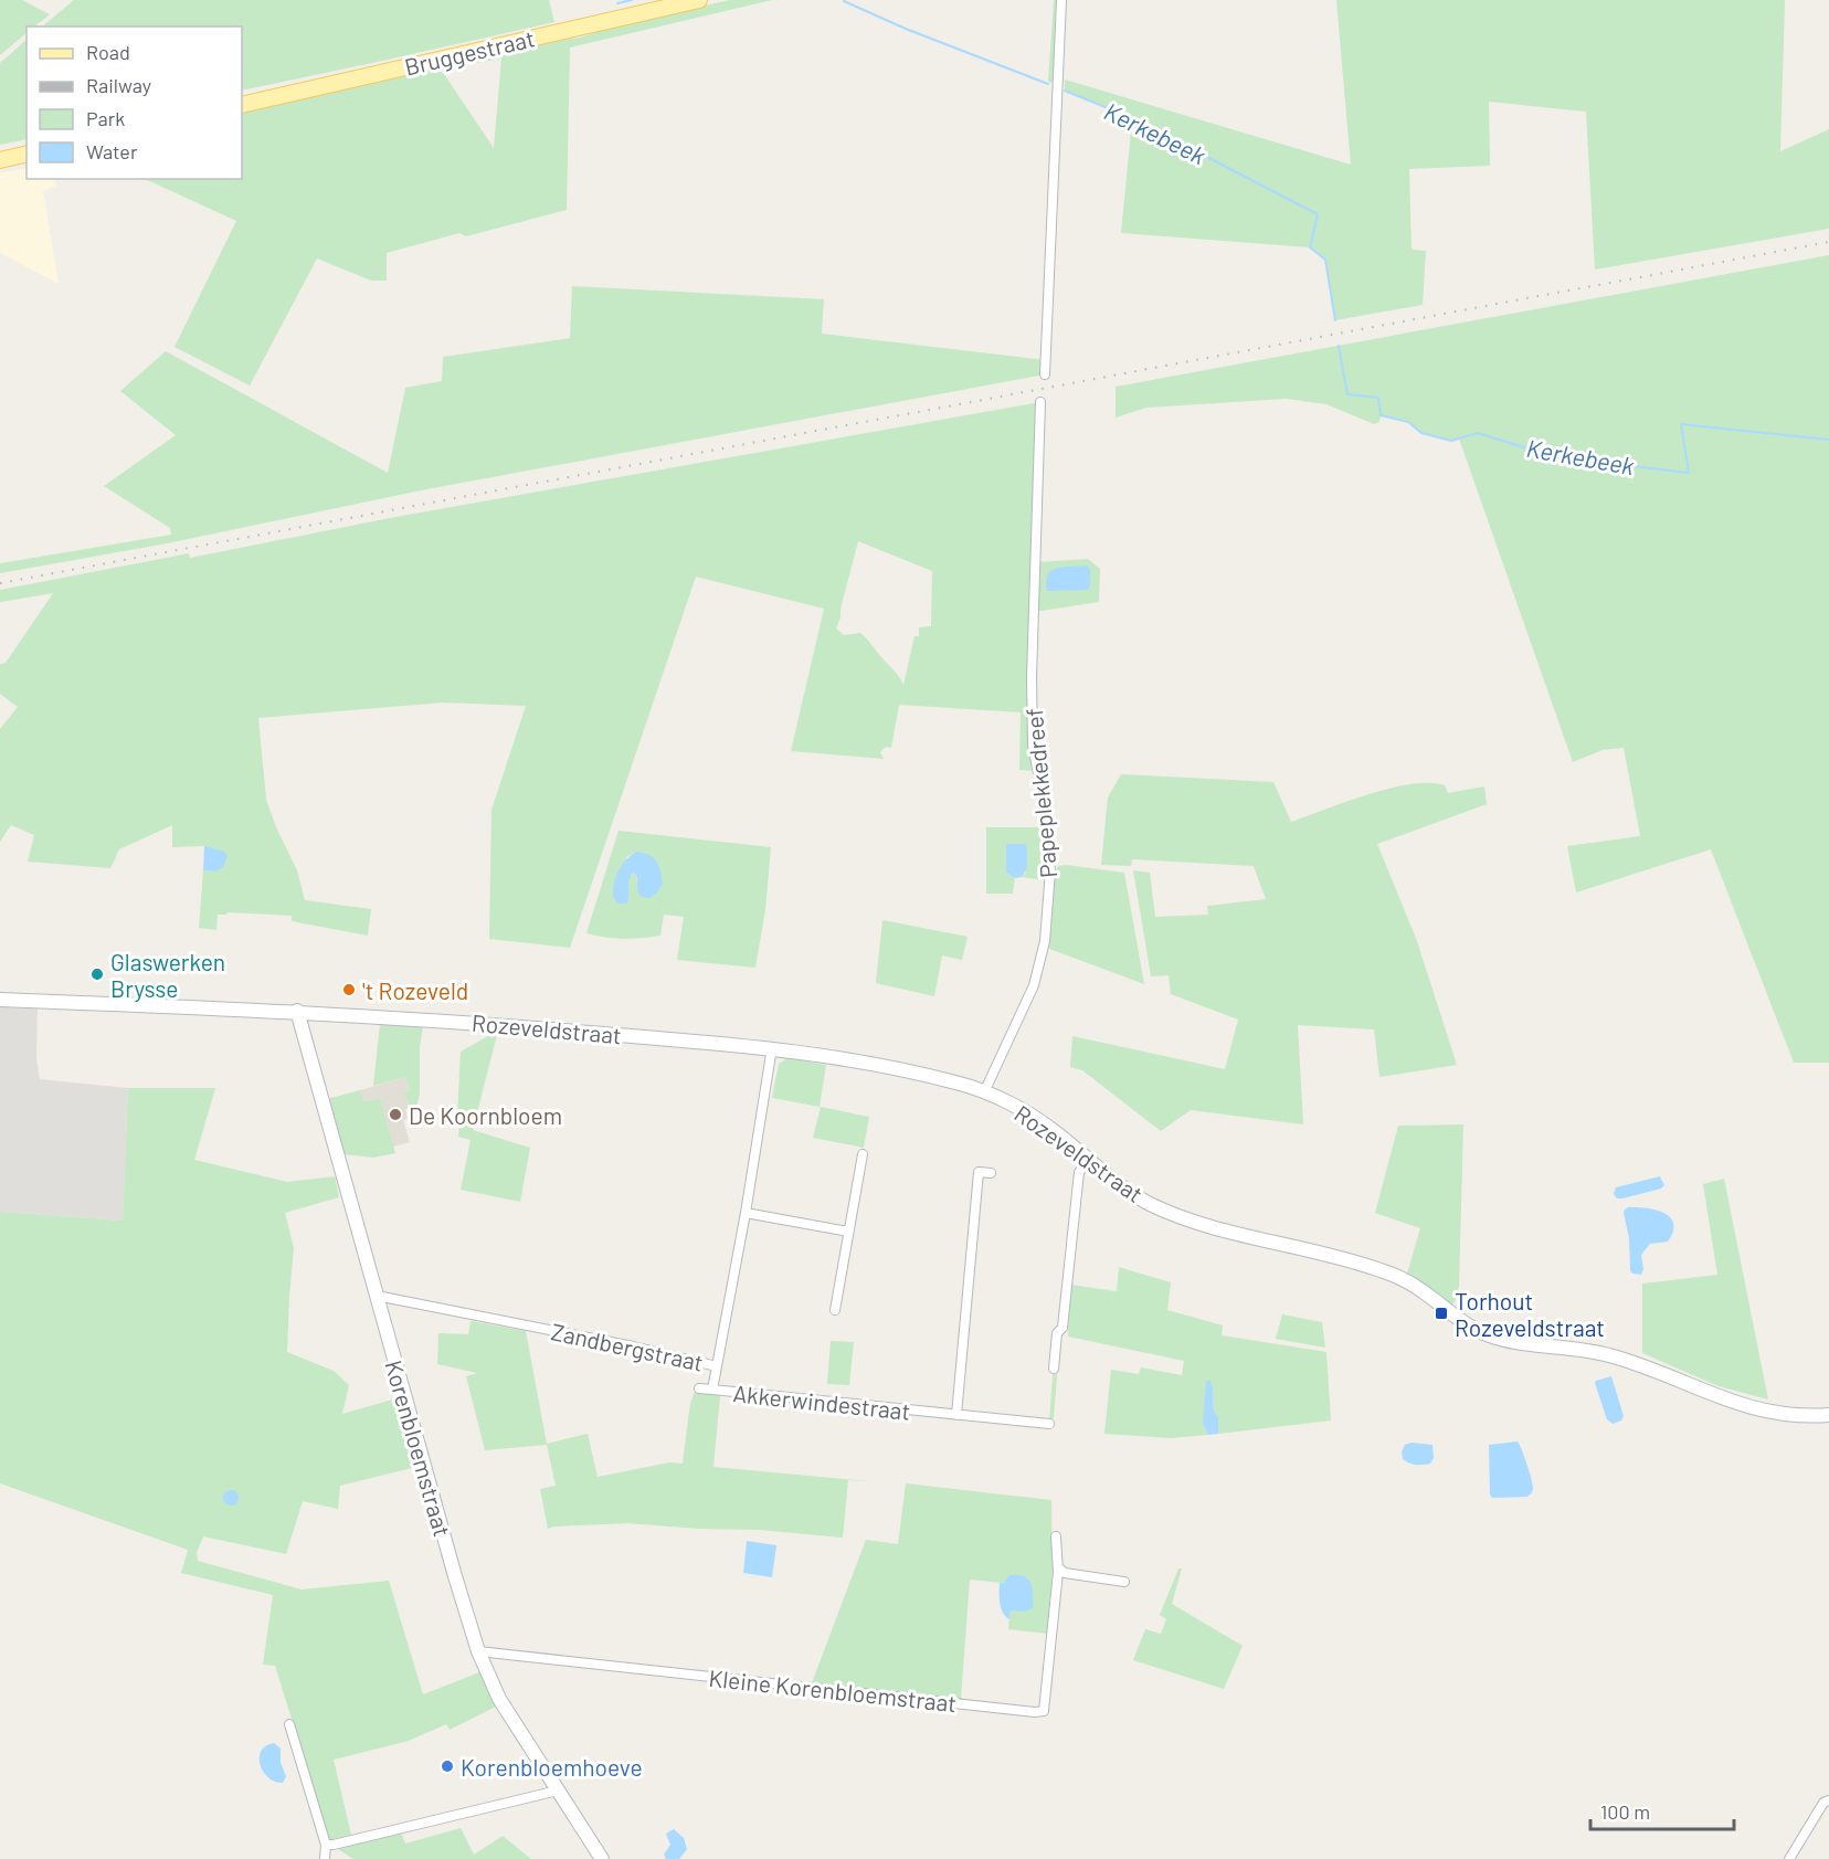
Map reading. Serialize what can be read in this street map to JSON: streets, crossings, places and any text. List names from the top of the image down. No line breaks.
{"streets":{"main road":["Bruggestraat"],"street":["Papeplekkedreef","Rozeveldstraat","Zandbergstraat","Akkerwindestraat","Korenbloemstraat","Kleine Korenbloemstraat"]},"crossings":[["Papeplekkedreef","Rozeveldstraat"],["Rozeveldstraat","Zandbergstraat"],["Rozeveldstraat","Korenbloemstraat"],["Zandbergstraat","Akkerwindestraat"],["Zandbergstraat","Korenbloemstraat"],["Korenbloemstraat","Kleine Korenbloemstraat"]],"water":["Kerkebeek"],"places":{"other":["Glaswerken Brysse","'t Rozeveld","De Koornbloem","Korenbloemhoeve"],"transit":["Torhout Rozeveldstraat"]},"legend":["Road","Railway","Park","Water"],"scale_bar":"100 m"}
